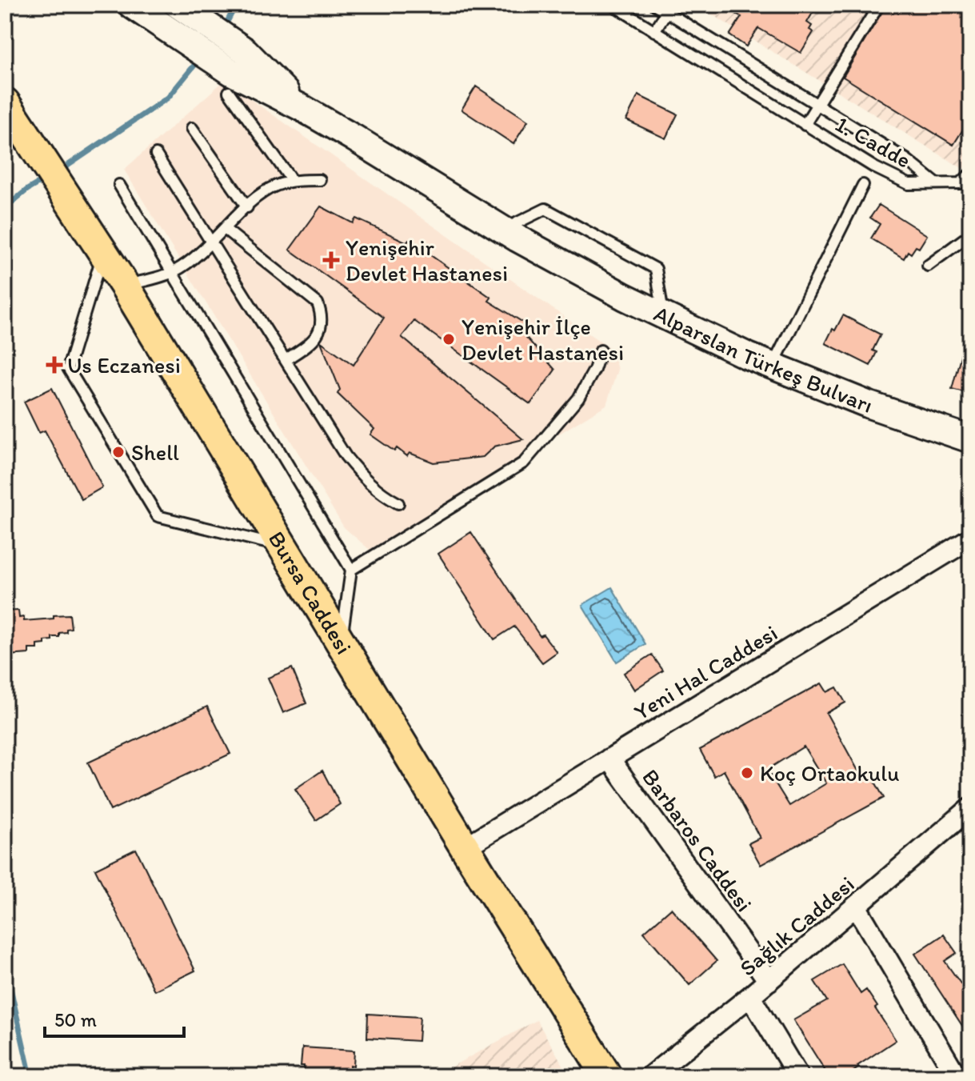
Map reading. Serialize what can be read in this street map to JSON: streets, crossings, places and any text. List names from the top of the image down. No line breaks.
{"streets":{"main road":["Alparslan Türkeş Bulvarı","Bursa Caddesi"],"street":["Yeni Hal Caddesi","Barbaros Caddesi","Sağlık Caddesi"],"lane":["1. Cadde"]},"crossings":[["Bursa Caddesi","Yeni Hal Caddesi"],["Yeni Hal Caddesi","Barbaros Caddesi"],["Barbaros Caddesi","Sağlık Caddesi"]],"places":{"health":["Yenişehir Devlet Hastanesi","Us Eczanesi"],"other":["Yenişehir İlçe Devlet Hastanesi","Shell","Koç Ortaokulu"]},"scale_bar":"50 m"}
